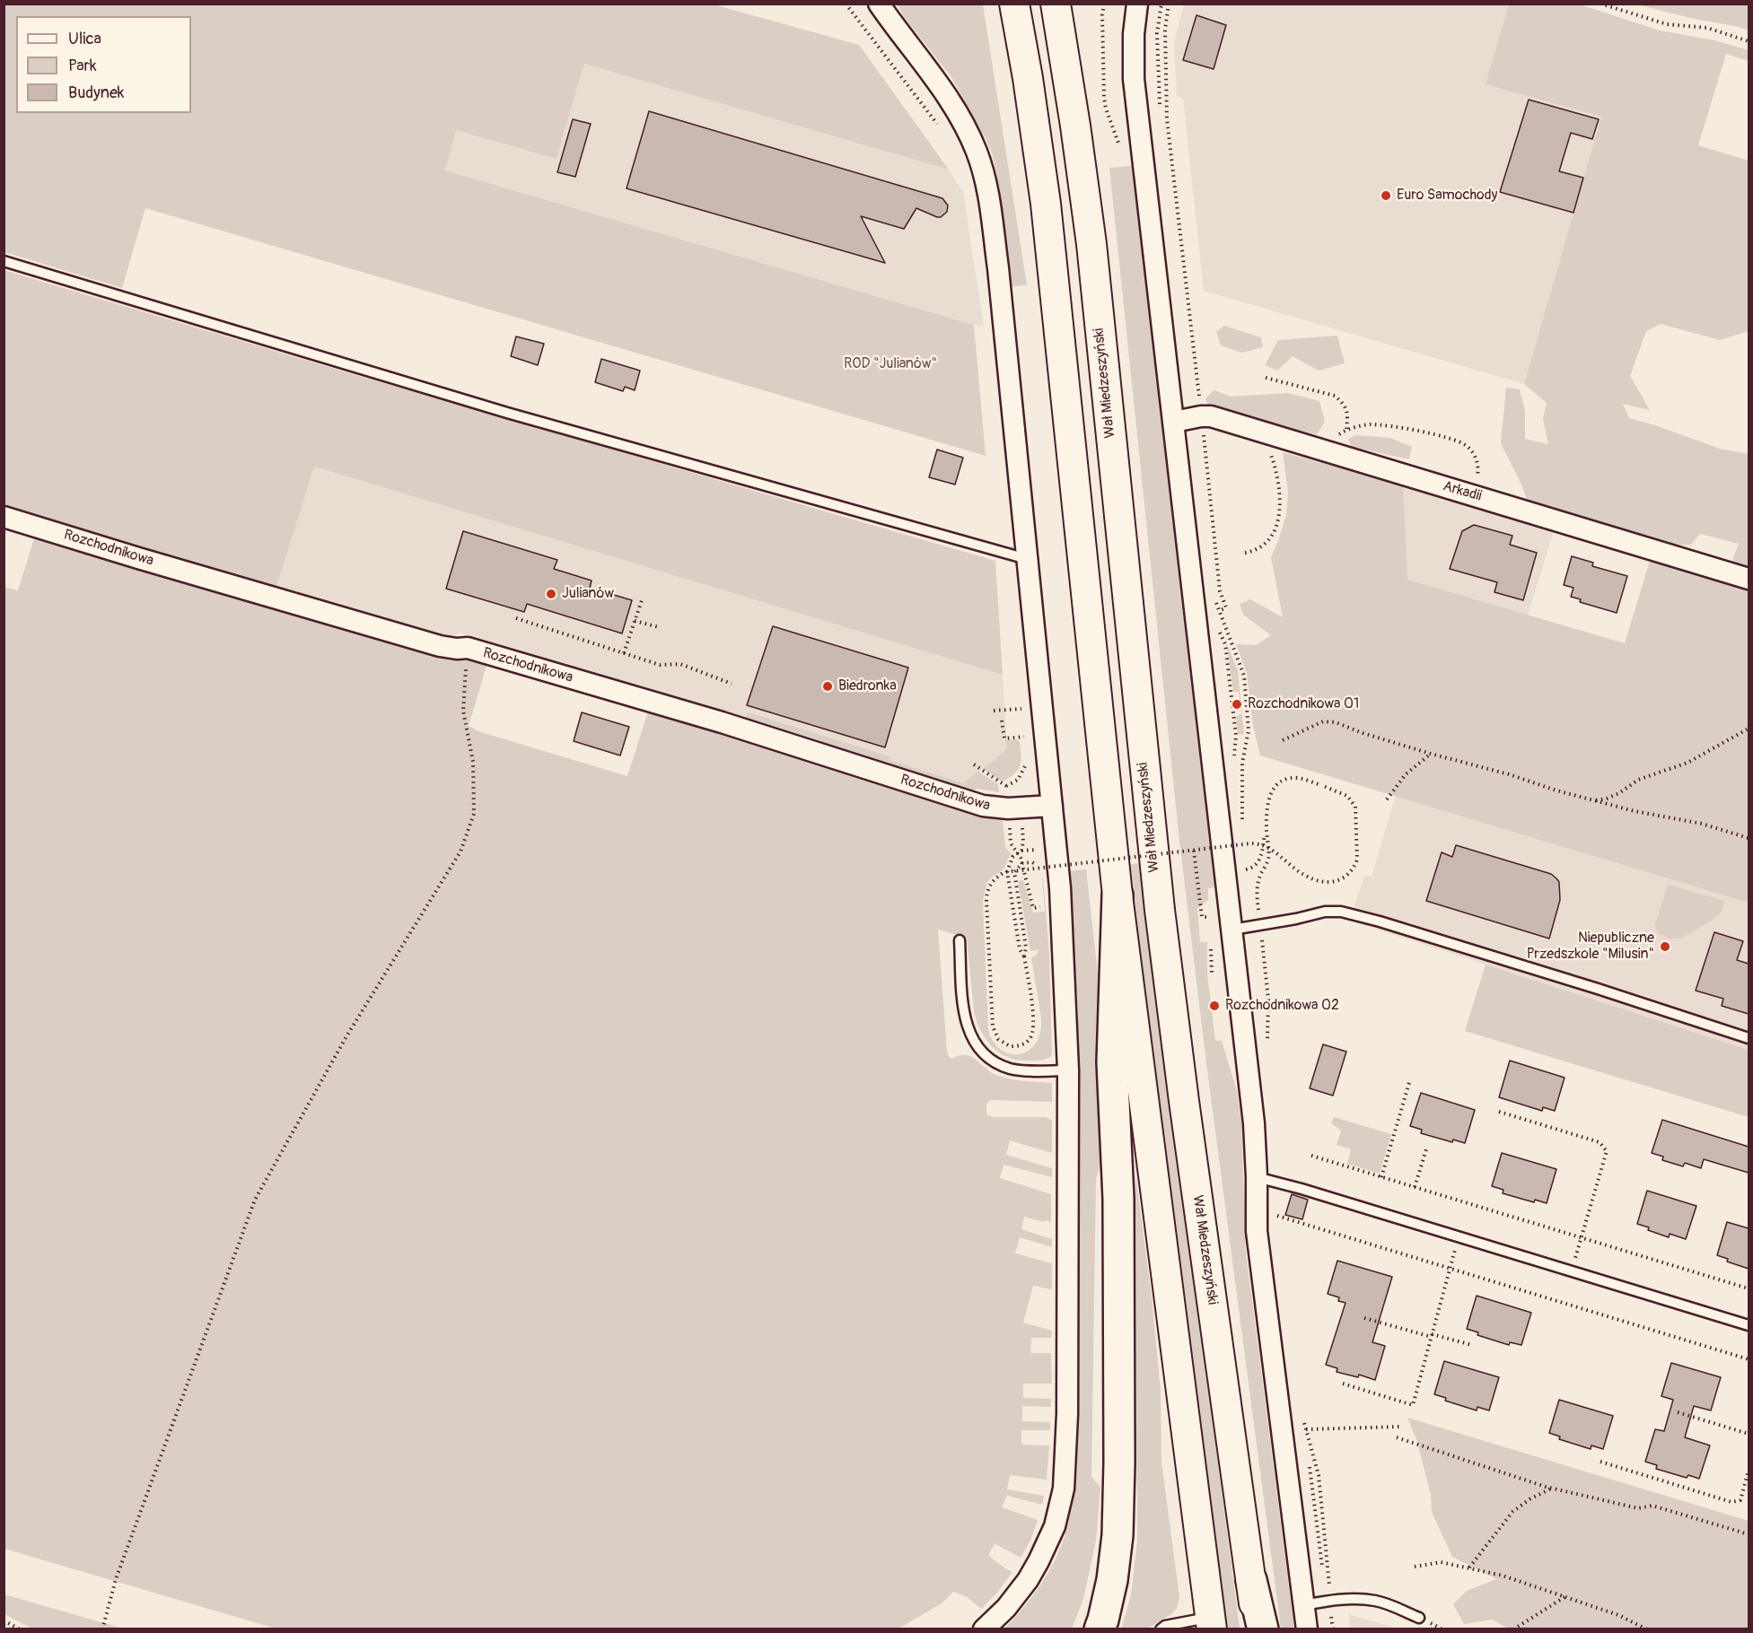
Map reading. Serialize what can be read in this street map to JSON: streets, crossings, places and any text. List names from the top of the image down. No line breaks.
{"streets":{"main road":["Wał Miedzeszyński"],"street":["Arkadii","Rozchodnikowa"]},"parks":["ROD \"Julianów\""],"places":["Euro Samochody","Julianów","Biedronka","Rozchodnikowa 01","Niepubliczne Przedszkole \"Milusin\"","Rozchodnikowa 02"],"legend":["Ulica","Park","Budynek"]}
